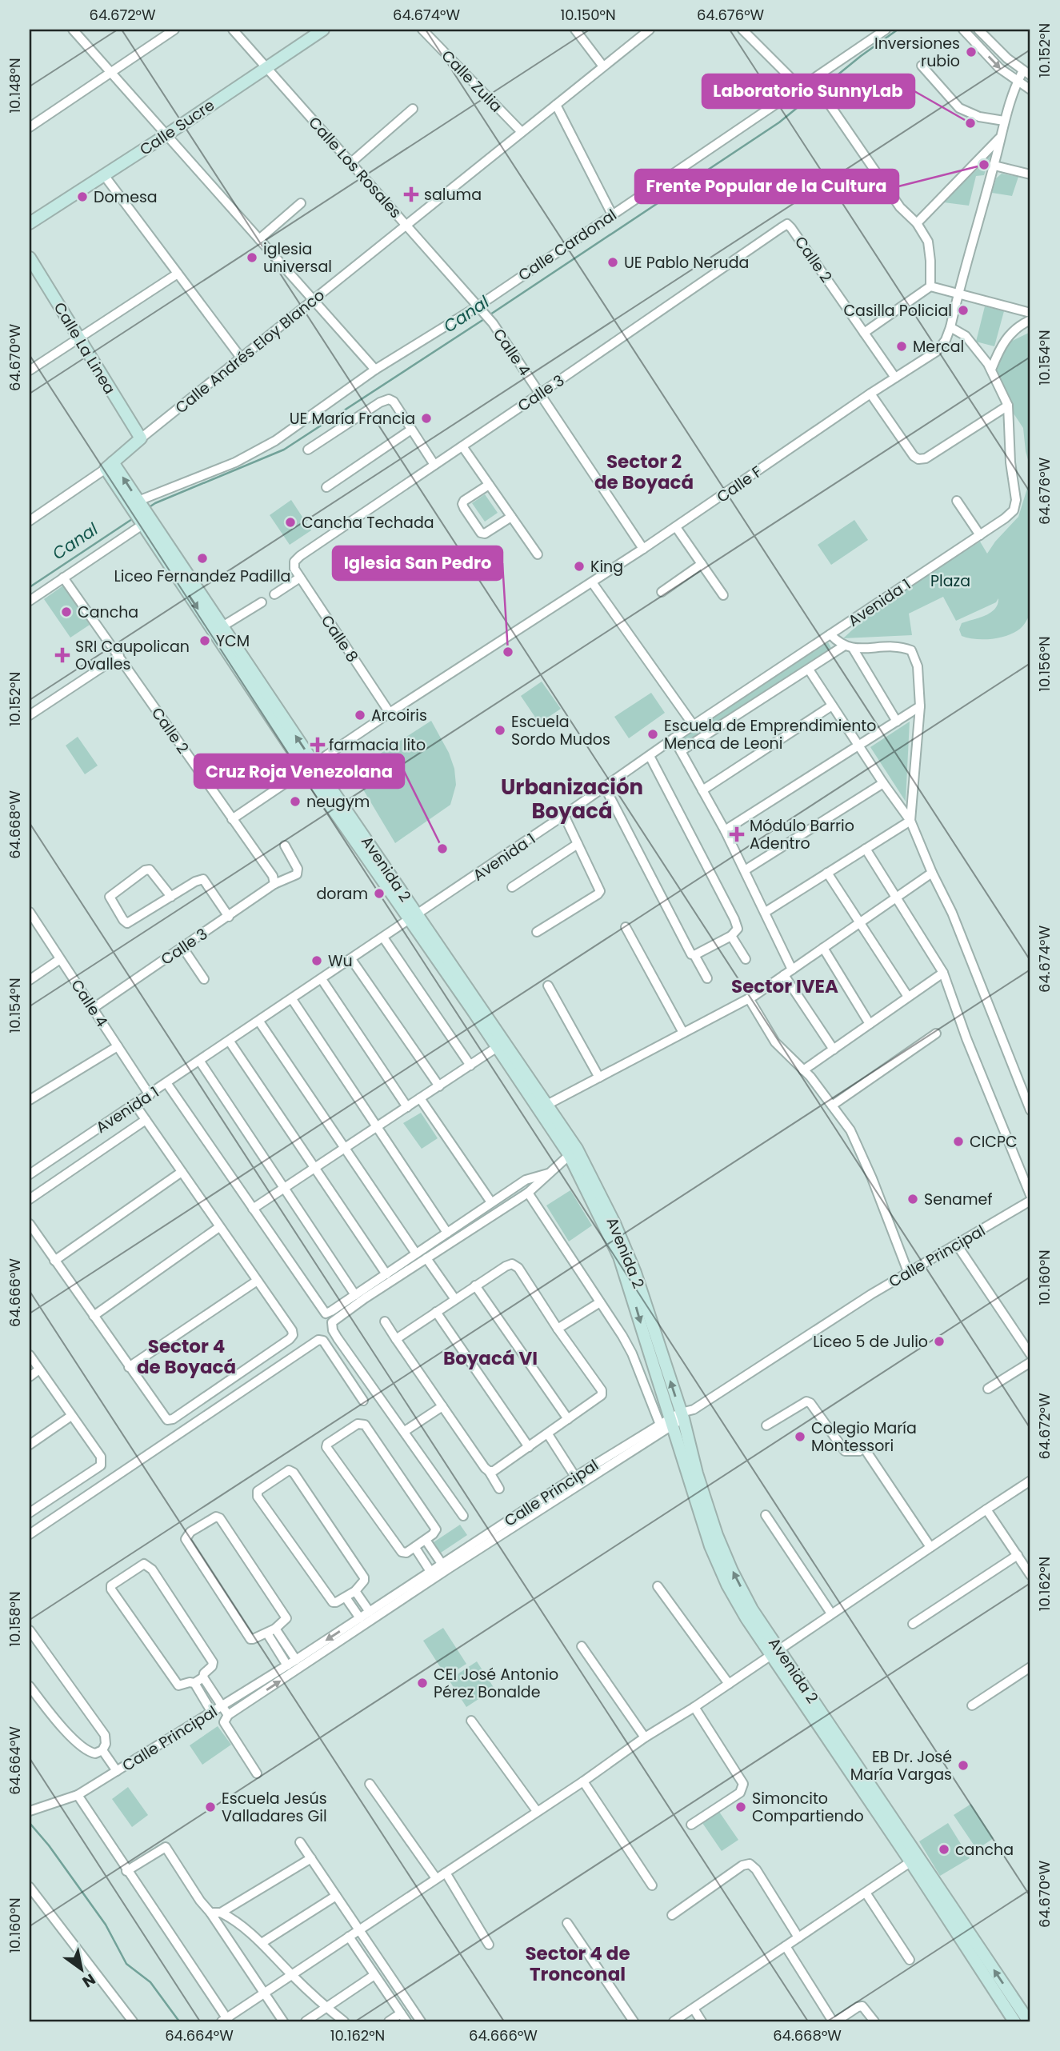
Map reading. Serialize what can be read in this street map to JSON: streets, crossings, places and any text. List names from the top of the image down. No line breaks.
{"streets":{"street":["Calle Zulia","Calle Sucre","Calle Los Rosales","Calle Cardonal","Calle 2","Calle La Linea","Calle Andrés Eloy Blanco","Calle 4","Calle 3","Calle F","Avenida 1","Calle 8","Avenida 2","Calle Principal"]},"crossings":[["Calle Zulia","Calle Andrés Eloy Blanco"],["Calle Sucre","Calle Los Rosales"],["Calle Los Rosales","Calle Cardonal"],["Calle Los Rosales","Calle Andrés Eloy Blanco"],["Calle Los Rosales","Calle 4"],["Calle 2","Calle 3"],["Calle 2","Calle F"],["Calle La Linea","Calle Andrés Eloy Blanco"],["Calle 4","Calle 3"],["Calle 4","Calle F"],["Calle 4","Avenida 1"],["Calle 3","Calle 8"],["Calle F","Calle 8"],["Calle F","Avenida 2"],["Avenida 1","Avenida 2"],["Avenida 2","Calle Principal"]],"districts":["Sector 2 de Boyacá","Urbanización Boyacá","Sector IVEA","Sector 4 de Boyacá","Boyacá VI","Sector 4 de Tronconal"],"water":["Canal"],"parks":["Plaza"],"places":{"other":["Inversiones rubio","Laboratorio SunnyLab","Frente Popular de la Cultura","Domesa","iglesia universal","UE Pablo Neruda","Casilla Policial","Mercal","UE María Francia","Cancha Techada","Liceo Fernandez Padilla","King","Cancha","YCM","Iglesia San Pedro","Arcoiris","Escuela Sordo Mudos","Escuela de Emprendimiento Menca de Leoni","neugym","Cruz Roja Venezolana","doram","Wu","CICPC","Senamef","Liceo 5 de Julio","Colegio María Montessori","CEI José Antonio Pérez Bonalde","EB Dr. José María Vargas","Escuela Jesús Valladares Gil","Simoncito Compartiendo","cancha"],"health":["saluma","SRI Caupolican Ovalles","farmacia lito","Módulo Barrio Adentro"]},"north":"bottom right","coordinates":["64.672°W","64.674°W","10.150°N","64.676°W","10.152°N","10.148°N","64.670°W","10.154°N","10.156°N","64.668°W","10.160°N","64.666°W","10.162°N","10.158°N","64.664°W"]}
